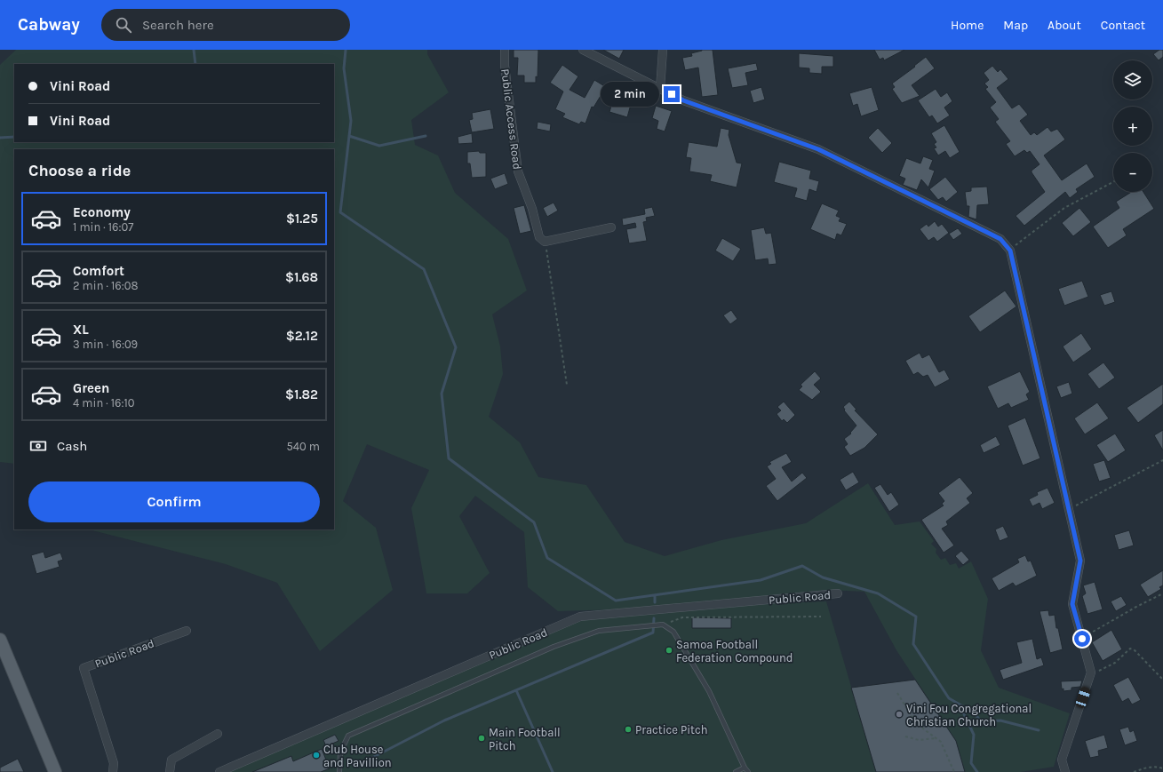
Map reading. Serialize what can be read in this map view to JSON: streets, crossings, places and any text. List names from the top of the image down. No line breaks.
{"streets":{"street":["Public Access Road","Public Road"]},"places":["Samoa Football Federation Compound","Vini Fou Congregational Christian Church","Practice Pitch","Main Football Pitch","Club House and Pavillion"],"page":{"header":"Cabway","search":"Search here","nav":["Home","Map","About","Contact"],"map_buttons":["+","−"],"banner":["Vini Road","Vini Road"],"bubble":"2 min","heading":"Choose a ride","list":[{"name":"Economy","note":"1 min · 16:07","value":"$1.25"},{"name":"Comfort","note":"2 min · 16:08","value":"$1.68"},{"name":"XL","note":"3 min · 16:09","value":"$2.12"},{"name":"Green","note":"4 min · 16:10","value":"$1.82"}],"pay":["Cash","540 m"],"buttons":"Confirm"}}
